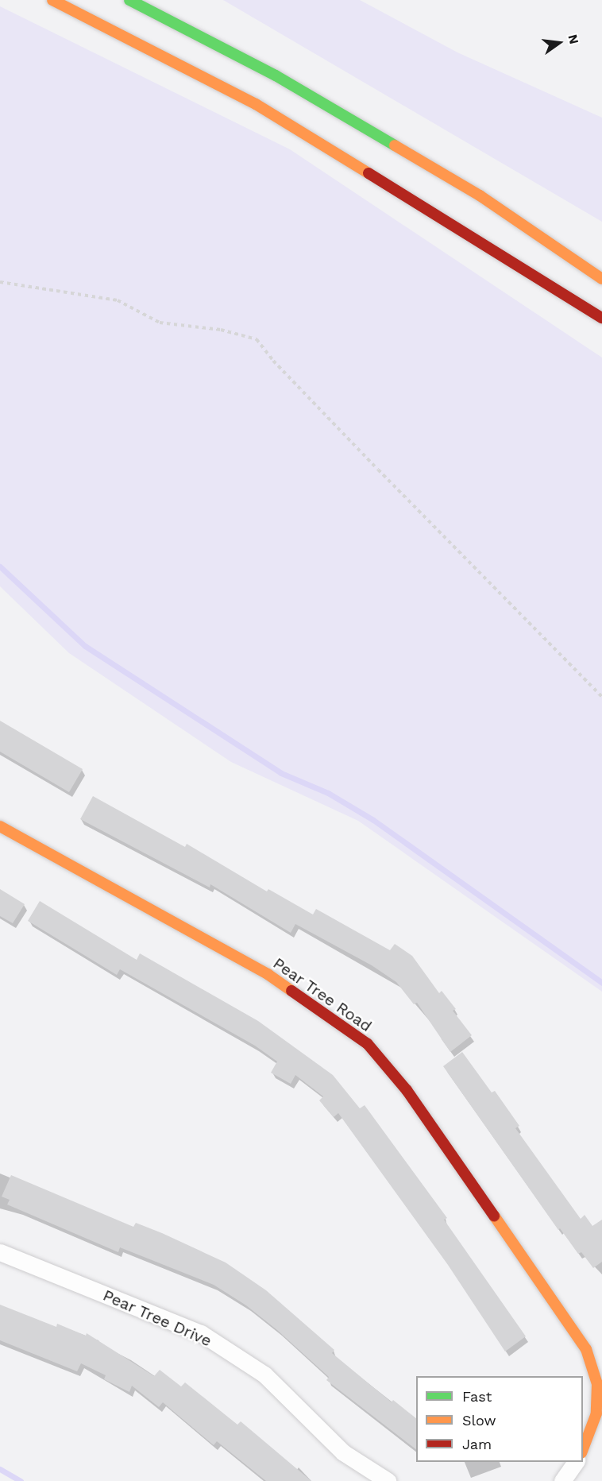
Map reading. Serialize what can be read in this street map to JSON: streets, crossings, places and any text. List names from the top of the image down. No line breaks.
{"streets":{"main road":["Pear Tree Road"],"street":["Pear Tree Drive"]},"legend":["Fast","Slow","Jam"],"north":"right"}
